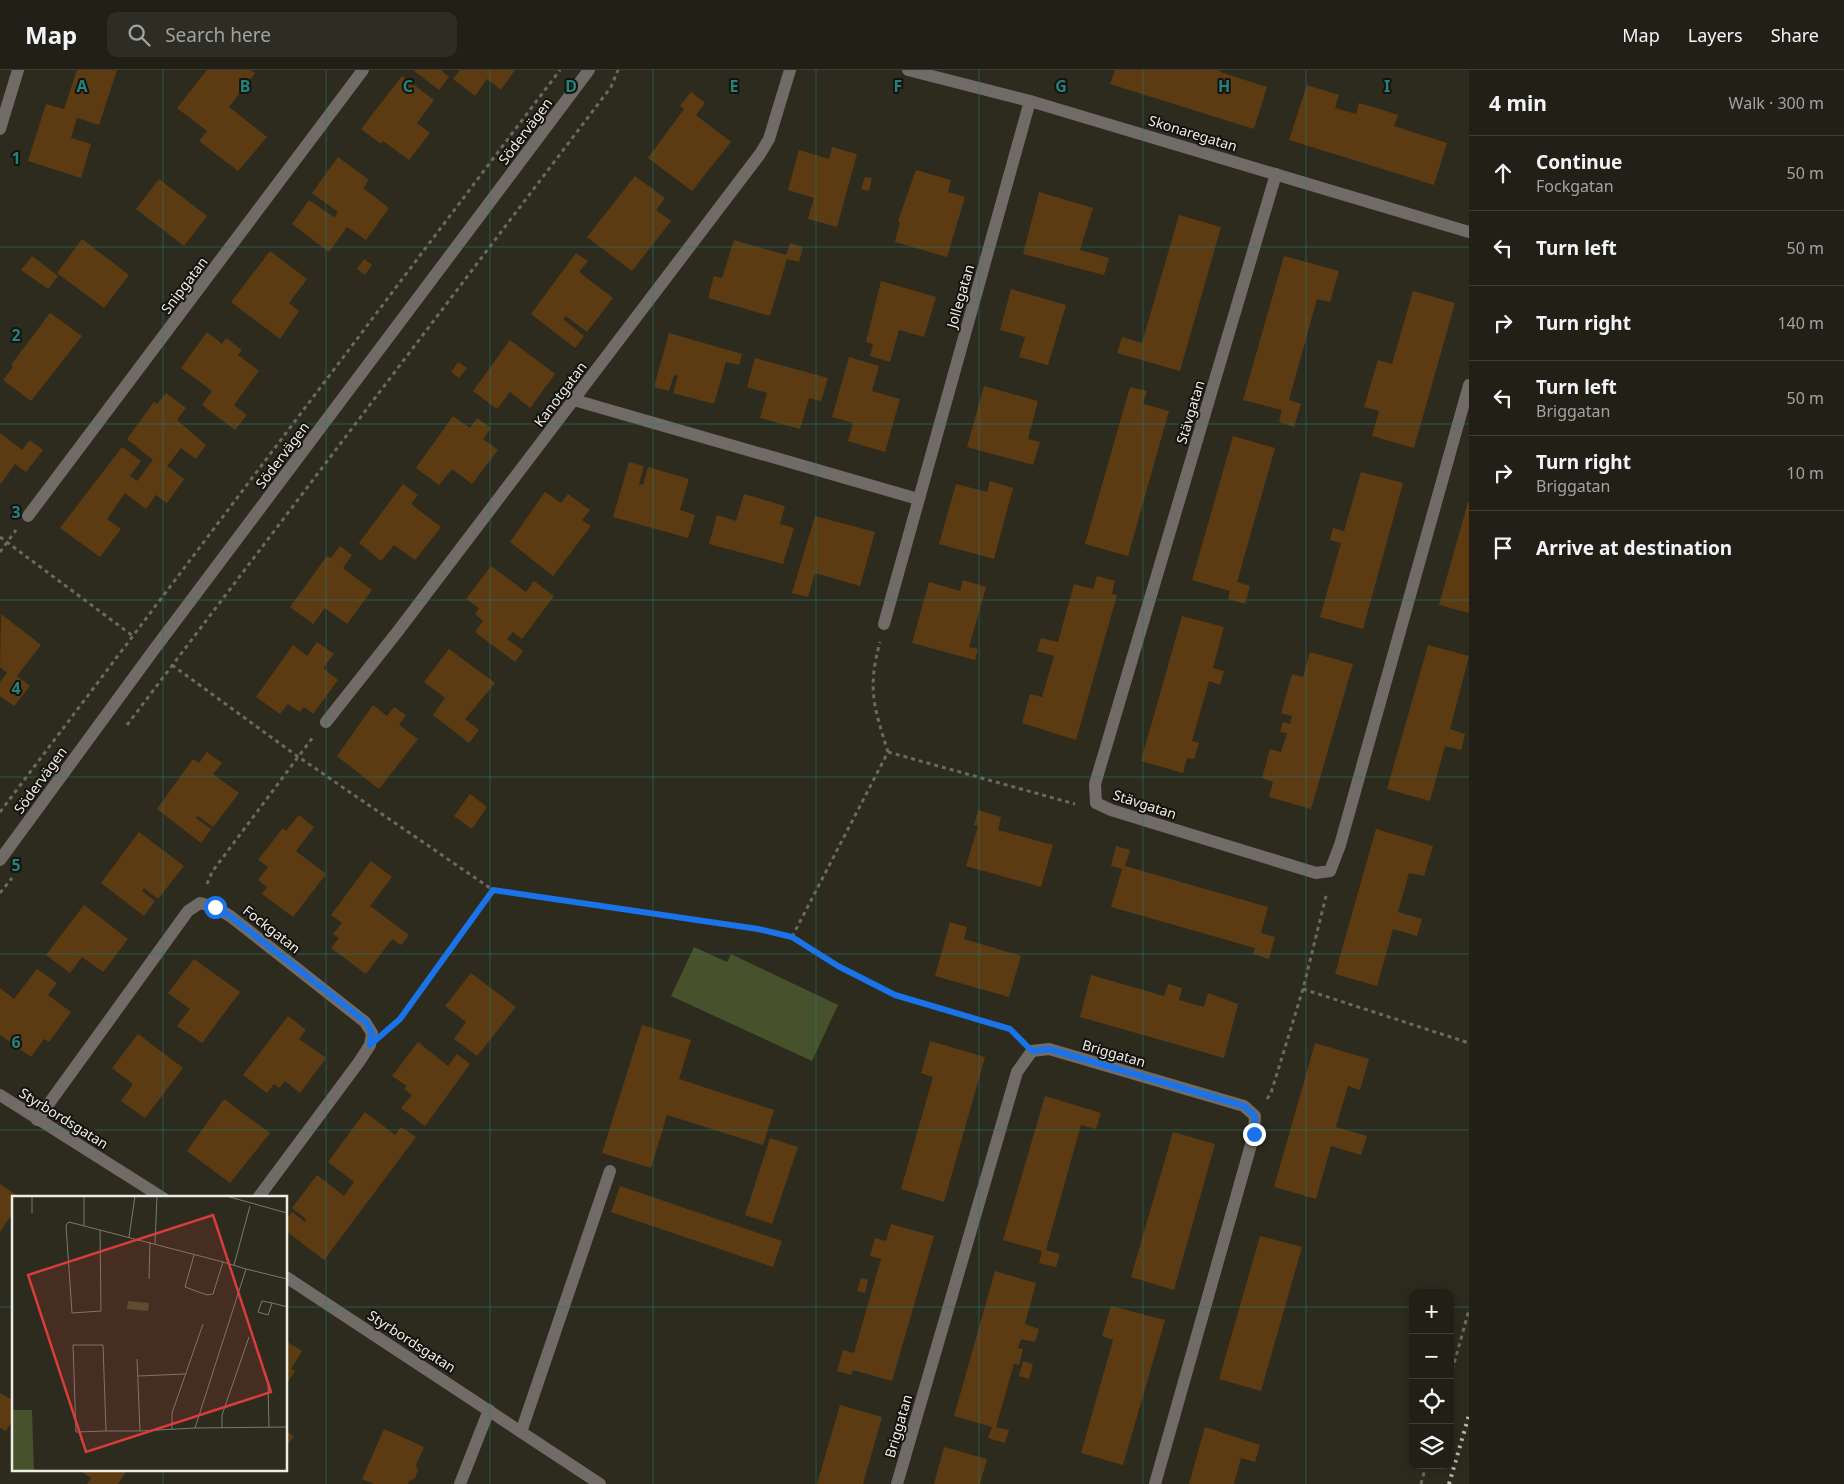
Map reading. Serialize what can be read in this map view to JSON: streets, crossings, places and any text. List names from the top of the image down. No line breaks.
{"streets":{"street":["Södervägen","Skonaregatan","Snipgatan","Jollegatan","Kanotgatan","Stävgatan","Fockgatan","Briggatan","Styrbordsgatan"]},"crossings":[["Skonaregatan","Jollegatan"],["Skonaregatan","Stävgatan"]],"page":{"header":"Map","search":"Search here","nav":["Map","Layers","Share"],"heading":["4 min","Walk · 300 m"],"list":[["Continue","Fockgatan","50 m"],["Turn left","50 m"],["Turn right","140 m"],["Turn left","Briggatan","50 m"],["Turn right","Briggatan","10 m"],"Arrive at destination"],"map_buttons":["+","−"]},"grid":{"columns":["A","B","C","D","E","F","G","H","I"],"rows":["1","2","3","4","5","6"]}}
